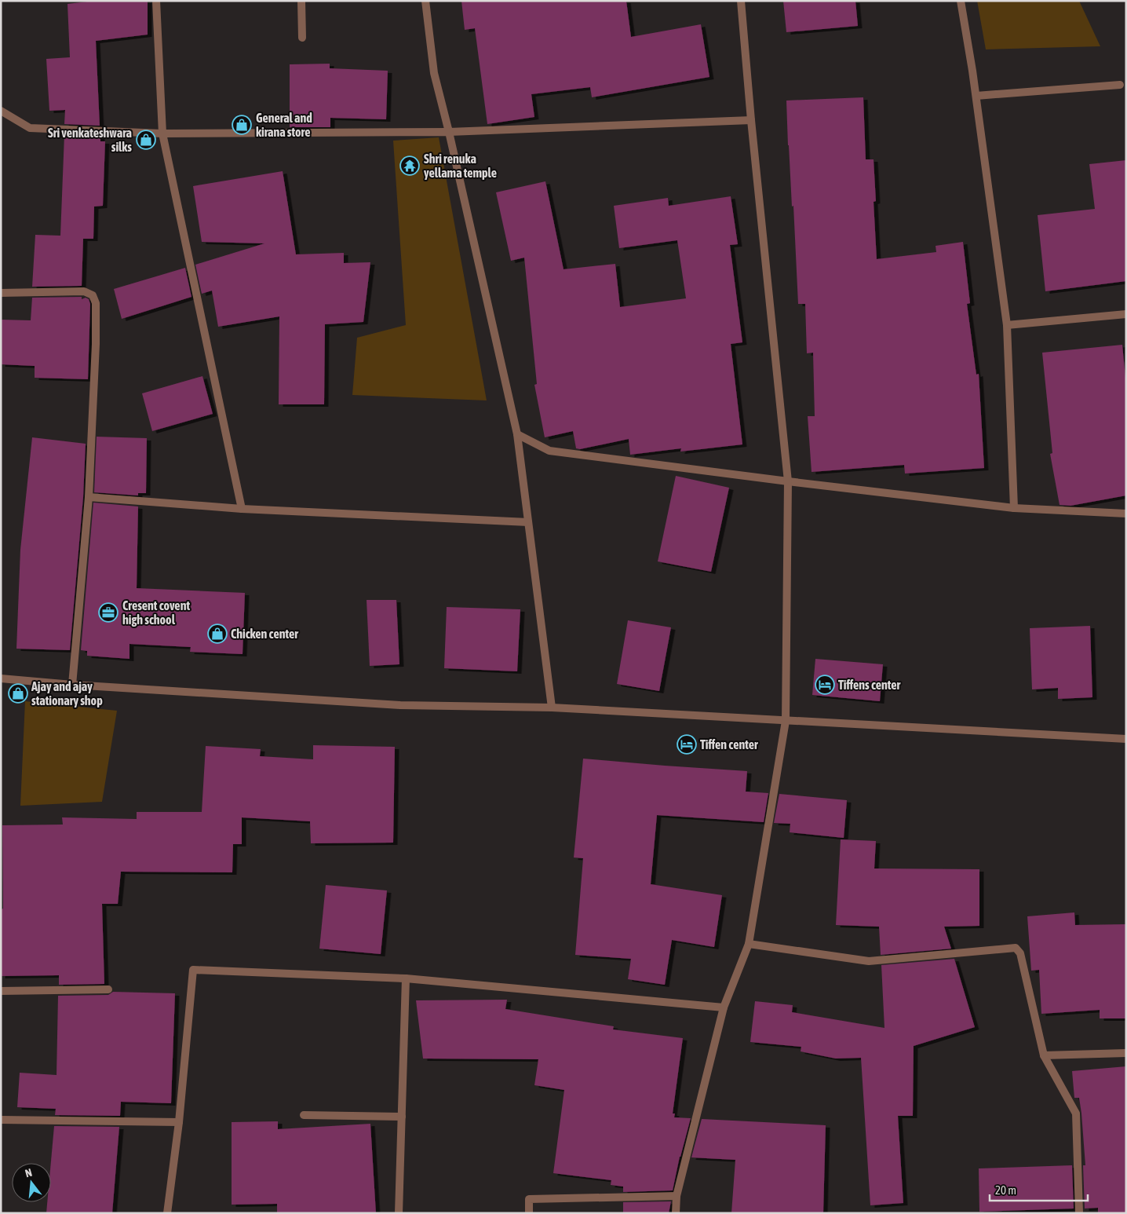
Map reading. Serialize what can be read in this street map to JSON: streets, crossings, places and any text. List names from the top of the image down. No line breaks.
{"places":{"shop":["General and kirana store","Sri venkateshwara silks","Chicken center","Ajay and ajay stationary shop"],"temple":["Shri renuka yellama temple"],"office":["Cresent covent high school"],"hotel":["Tiffens center","Tiffen center"]},"scale_bar":"20 m","north":"top"}
